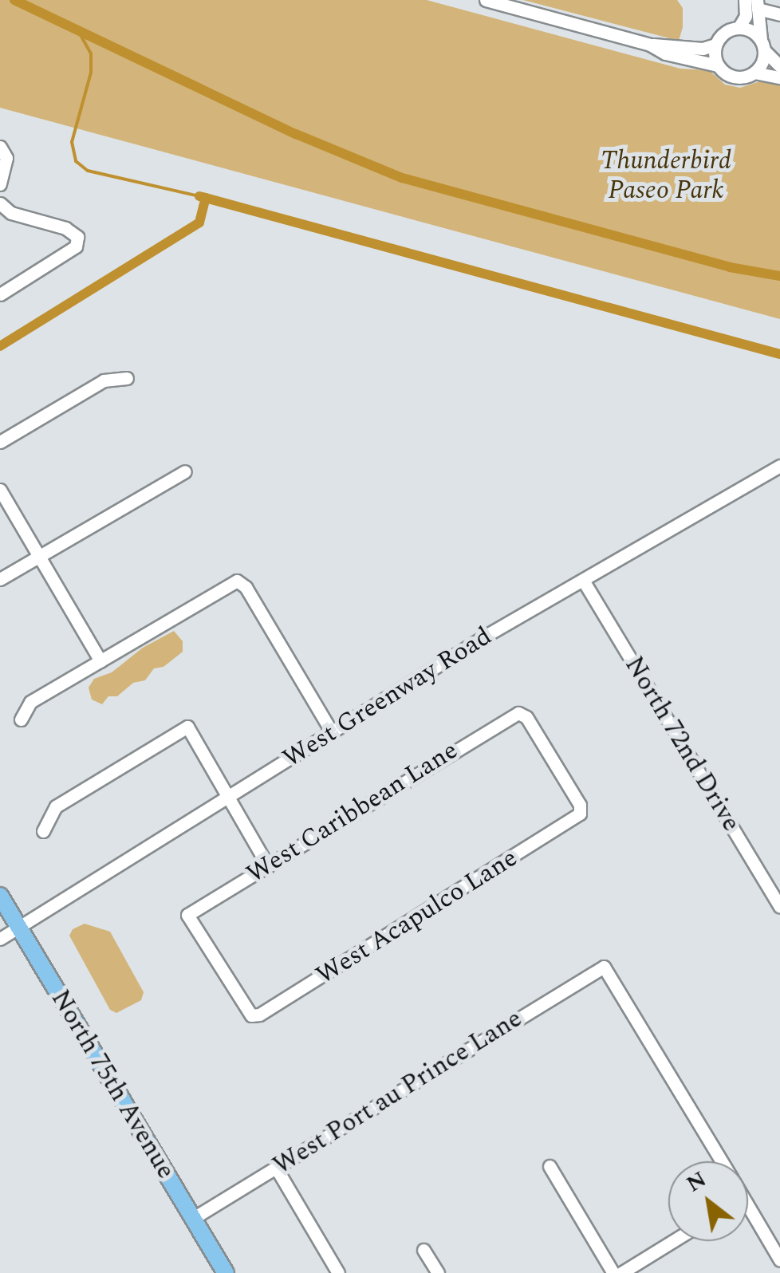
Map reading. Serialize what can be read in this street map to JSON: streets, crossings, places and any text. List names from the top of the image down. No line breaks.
{"streets":{"main road":["North 75th Avenue"],"street":["West Greenway Road","North 72nd Drive","West Caribbean Lane","West Acapulco Lane","West Port au Prince Lane"]},"crossings":[["West Greenway Road","North 72nd Drive"],["West Greenway Road","North 75th Avenue"],["West Caribbean Lane","West Acapulco Lane"],["North 75th Avenue","West Port au Prince Lane"]],"parks":["Thunderbird Paseo Park"],"north":"top left"}
